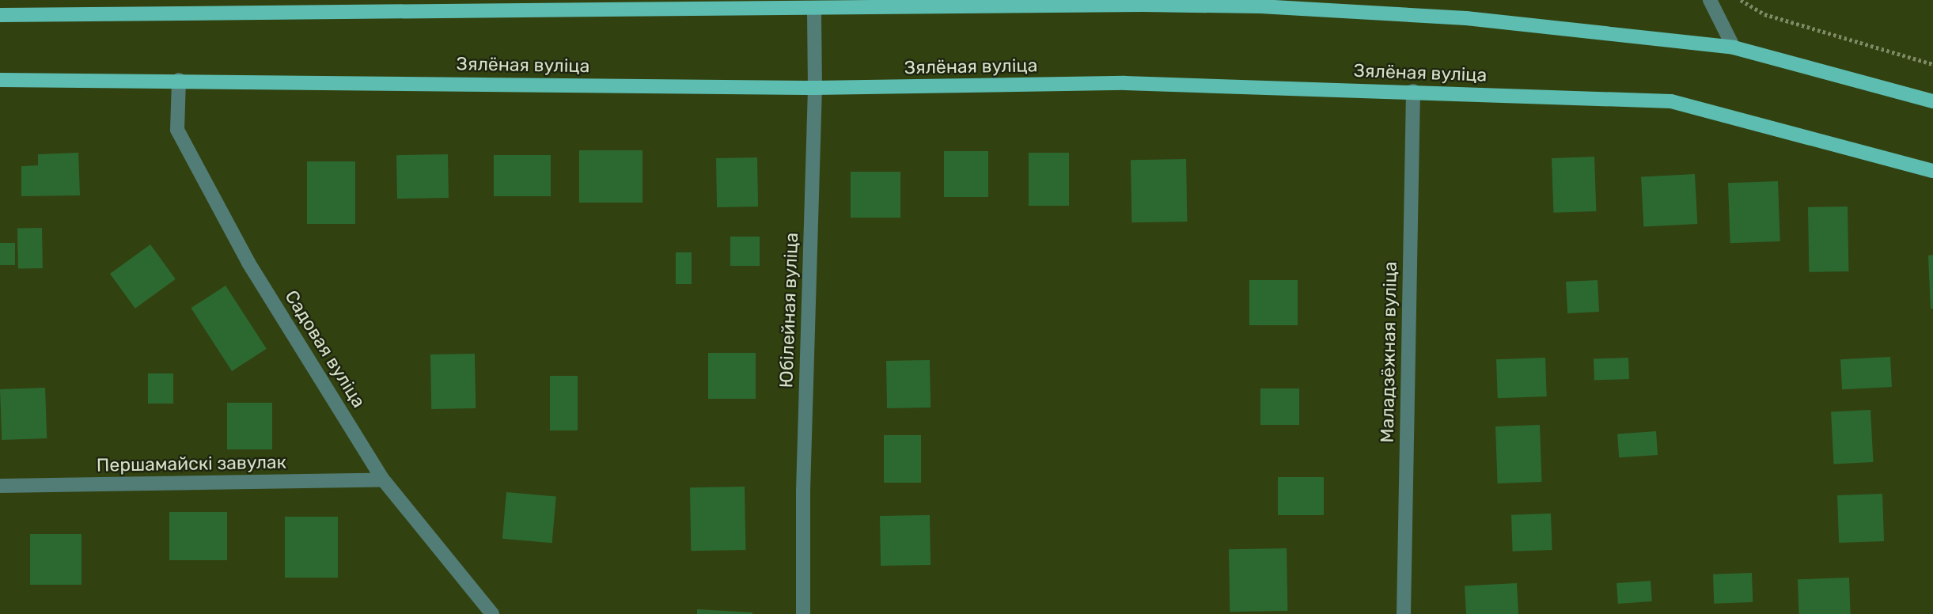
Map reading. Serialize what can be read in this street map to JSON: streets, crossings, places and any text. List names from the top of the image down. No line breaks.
{"streets":{"main road":["Зялёная вуліца"],"street":["Юбілейная вуліца","Садовая вуліца","Маладзёжная вуліца","Першамайскі завулак"]},"crossings":[["Зялёная вуліца","Юбілейная вуліца"],["Зялёная вуліца","Садовая вуліца"],["Зялёная вуліца","Маладзёжная вуліца"],["Садовая вуліца","Першамайскі завулак"]]}
